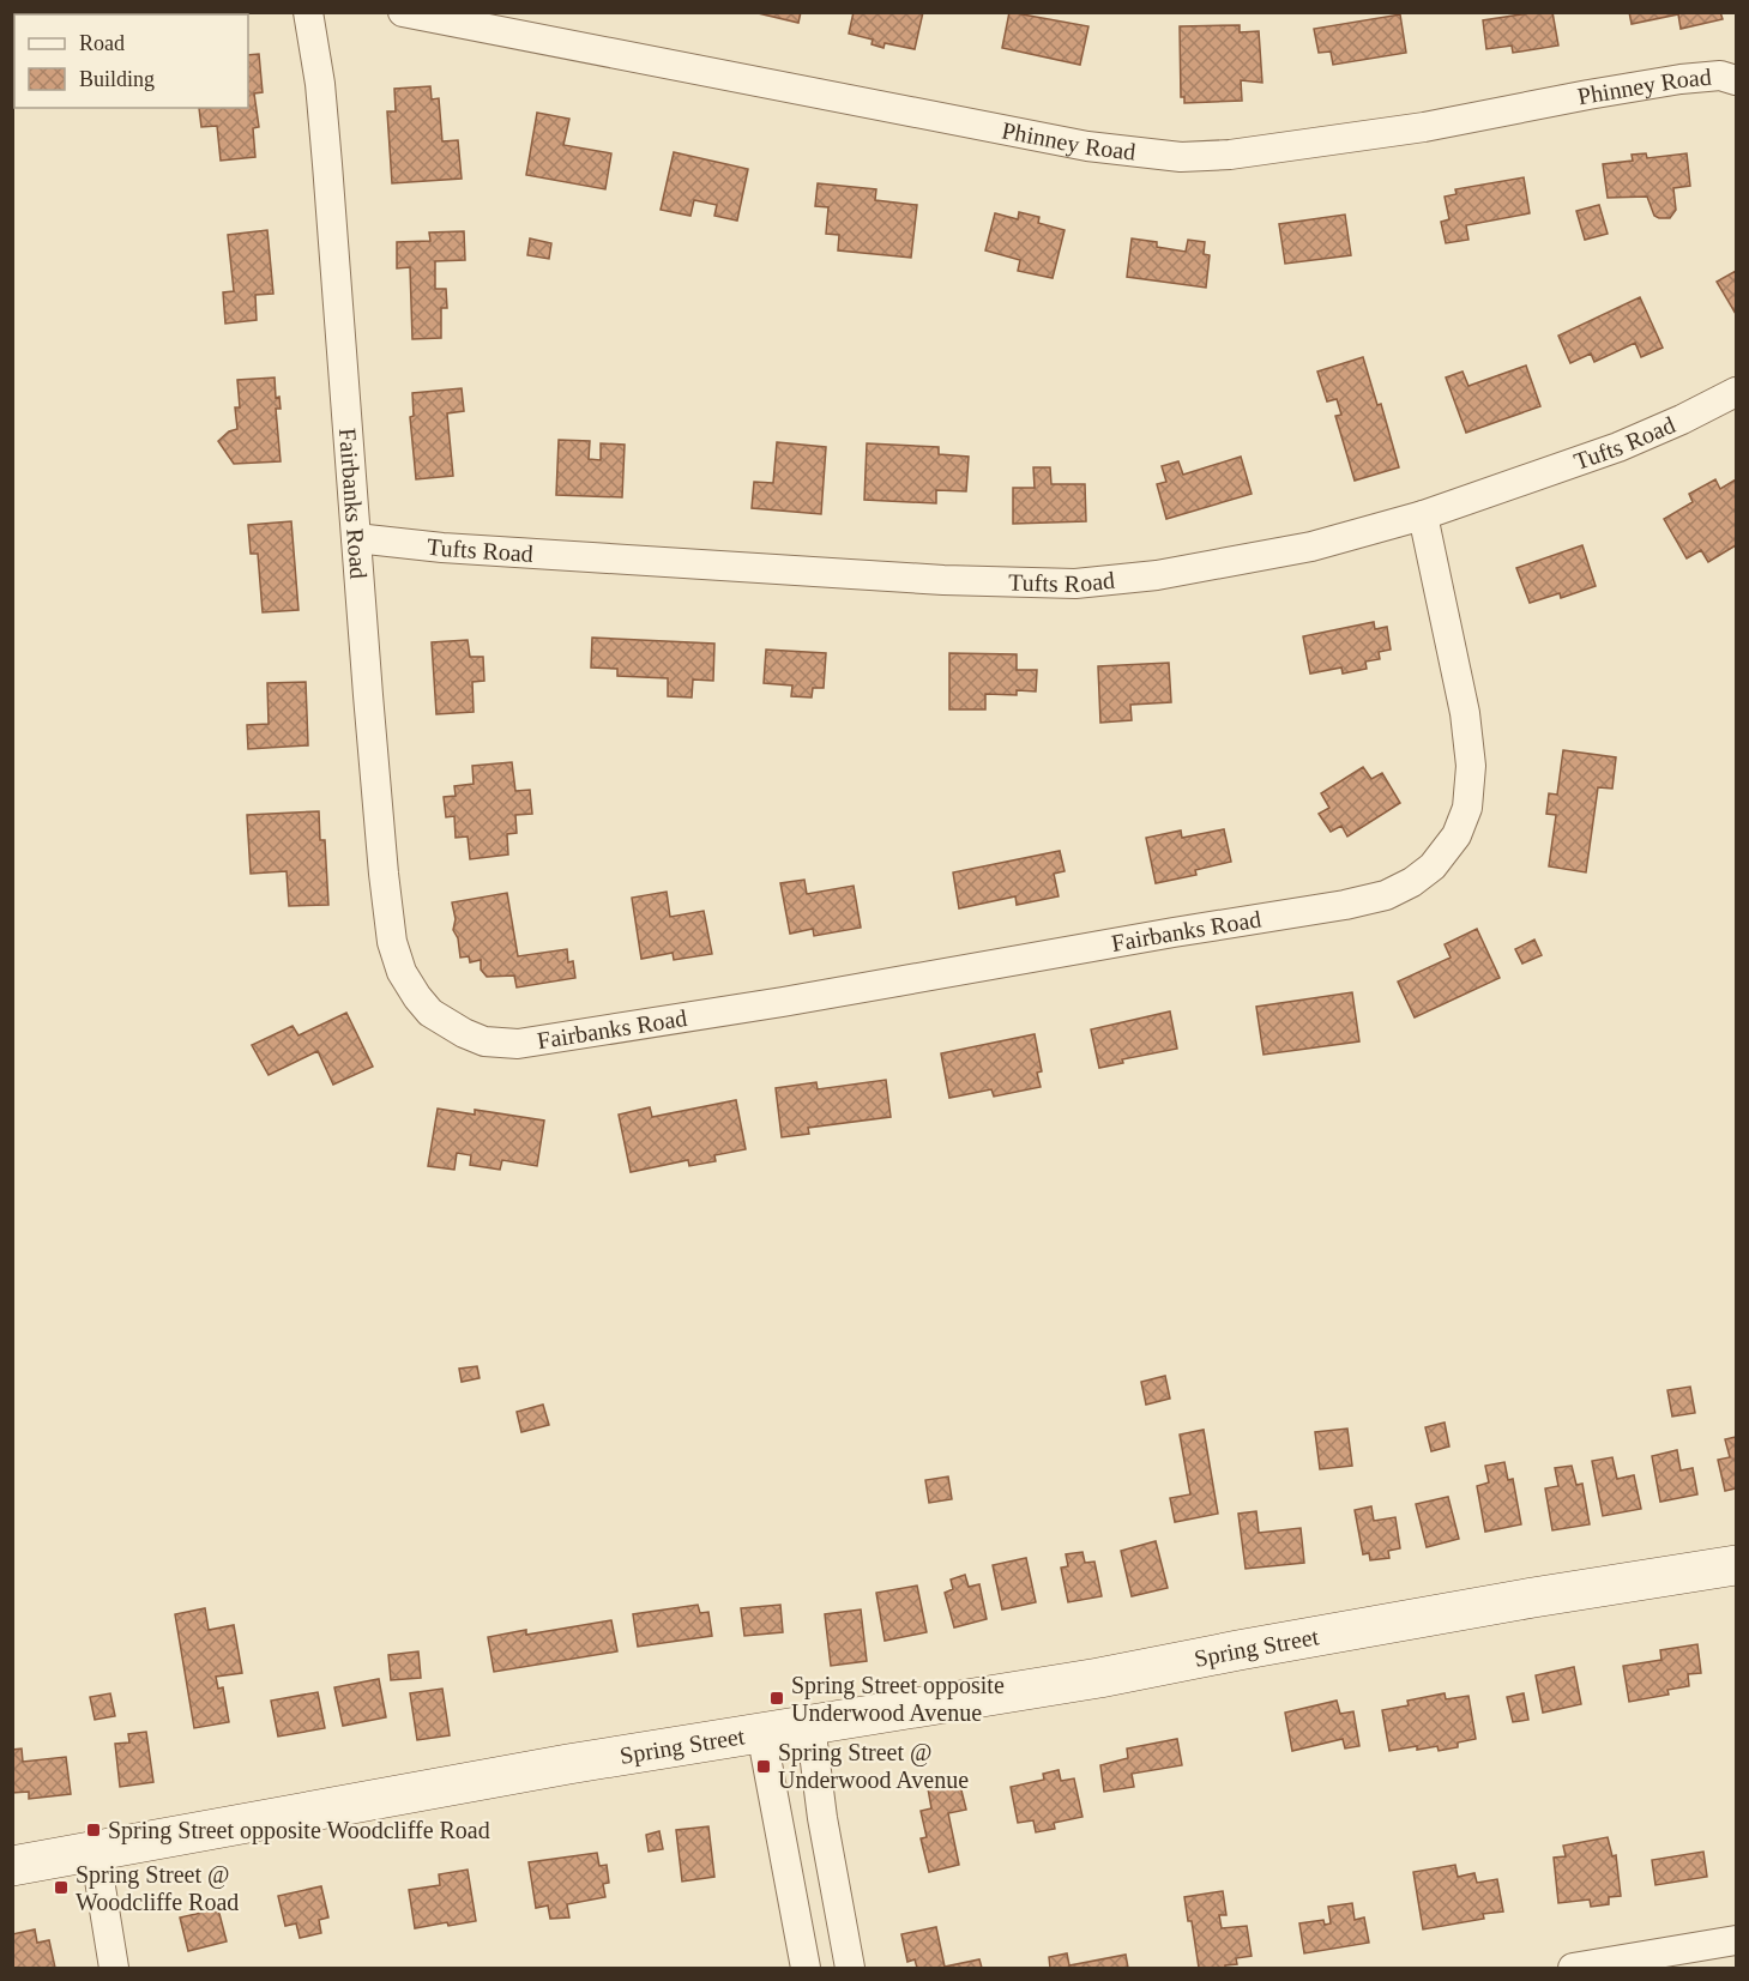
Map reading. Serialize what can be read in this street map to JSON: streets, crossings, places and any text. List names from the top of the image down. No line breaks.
{"streets":{"main road":["Spring Street"],"street":["Phinney Road","Tufts Road","Fairbanks Road"]},"crossings":[["Tufts Road","Fairbanks Road"]],"places":{"transit":["Spring Street opposite Underwood Avenue","Spring Street @ Underwood Avenue","Spring Street opposite Woodcliffe Road","Spring Street @ Woodcliffe Road"]},"legend":["Road","Building"]}
